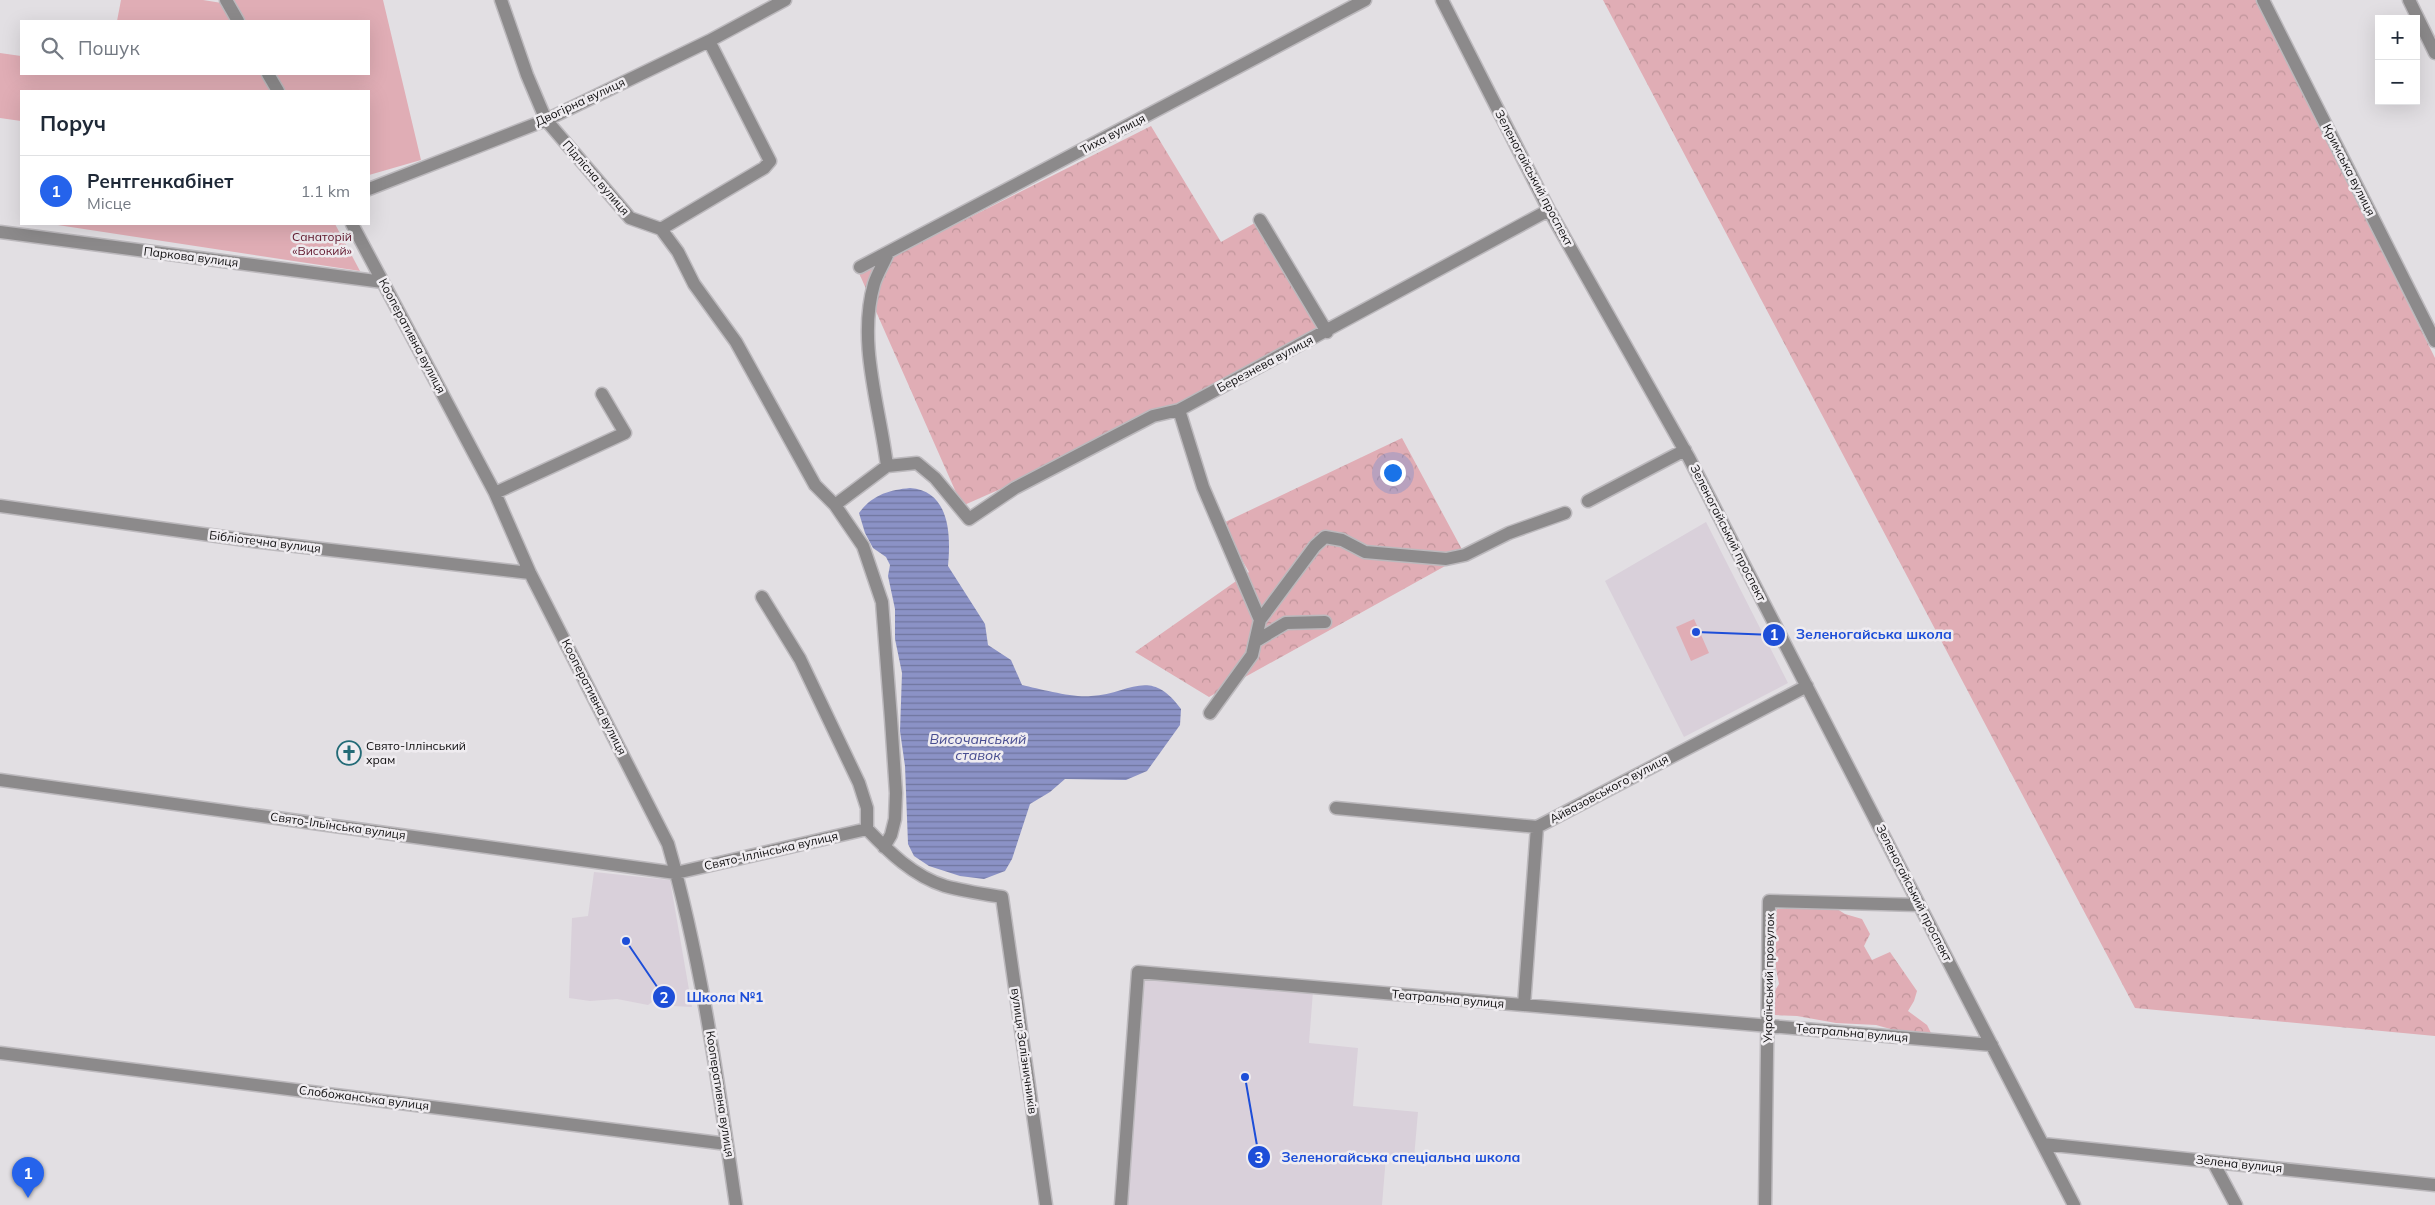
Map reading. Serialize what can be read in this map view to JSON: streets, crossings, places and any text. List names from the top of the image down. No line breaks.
{"streets":{"street":["Двогірна вулиця","Тиха вулиця","Кримська вулиця","Підлісна вулиця","Зеленогайський проспект","Паркова вулиця","Кооперативна вулиця","Березнева вулиця","Бібліотечна вулиця","Айвазовського вулиця","Свято-Ільїнська вулиця","Свято-Іллінська вулиця","Український провулок","Театральна вулиця","вулиця Залізничників","Слобожанська вулиця","Зелена вулиця"]},"crossings":[["Двогірна вулиця","Підлісна вулиця"],["Зеленогайський проспект","Березнева вулиця"],["Зеленогайський проспект","Айвазовського вулиця"],["Зеленогайський проспект","Український провулок"],["Зеленогайський проспект","Театральна вулиця"],["Зеленогайський проспект","Зелена вулиця"],["Паркова вулиця","Кооперативна вулиця"],["Кооперативна вулиця","Бібліотечна вулиця"],["Кооперативна вулиця","Свято-Ільїнська вулиця"],["Кооперативна вулиця","Свято-Іллінська вулиця"],["Кооперативна вулиця","Слобожанська вулиця"],["Свято-Ільїнська вулиця","Свято-Іллінська вулиця"],["Український провулок","Театральна вулиця"]],"water":["Височанський ставок"],"parks":["Санаторій «Високий»"],"places":{"other":["Зеленогайська школа","Школа №1","Зеленогайська спеціальна школа"],"church":["Свято-Іллінський храм"]},"page":{"map_buttons":["+","−"],"search":"Пошук","heading":"Поруч","list":[{"mark":"1","name":"Рентгенкабінет","note":"Місце","value":"1.1 km"}],"pins":"1"}}
